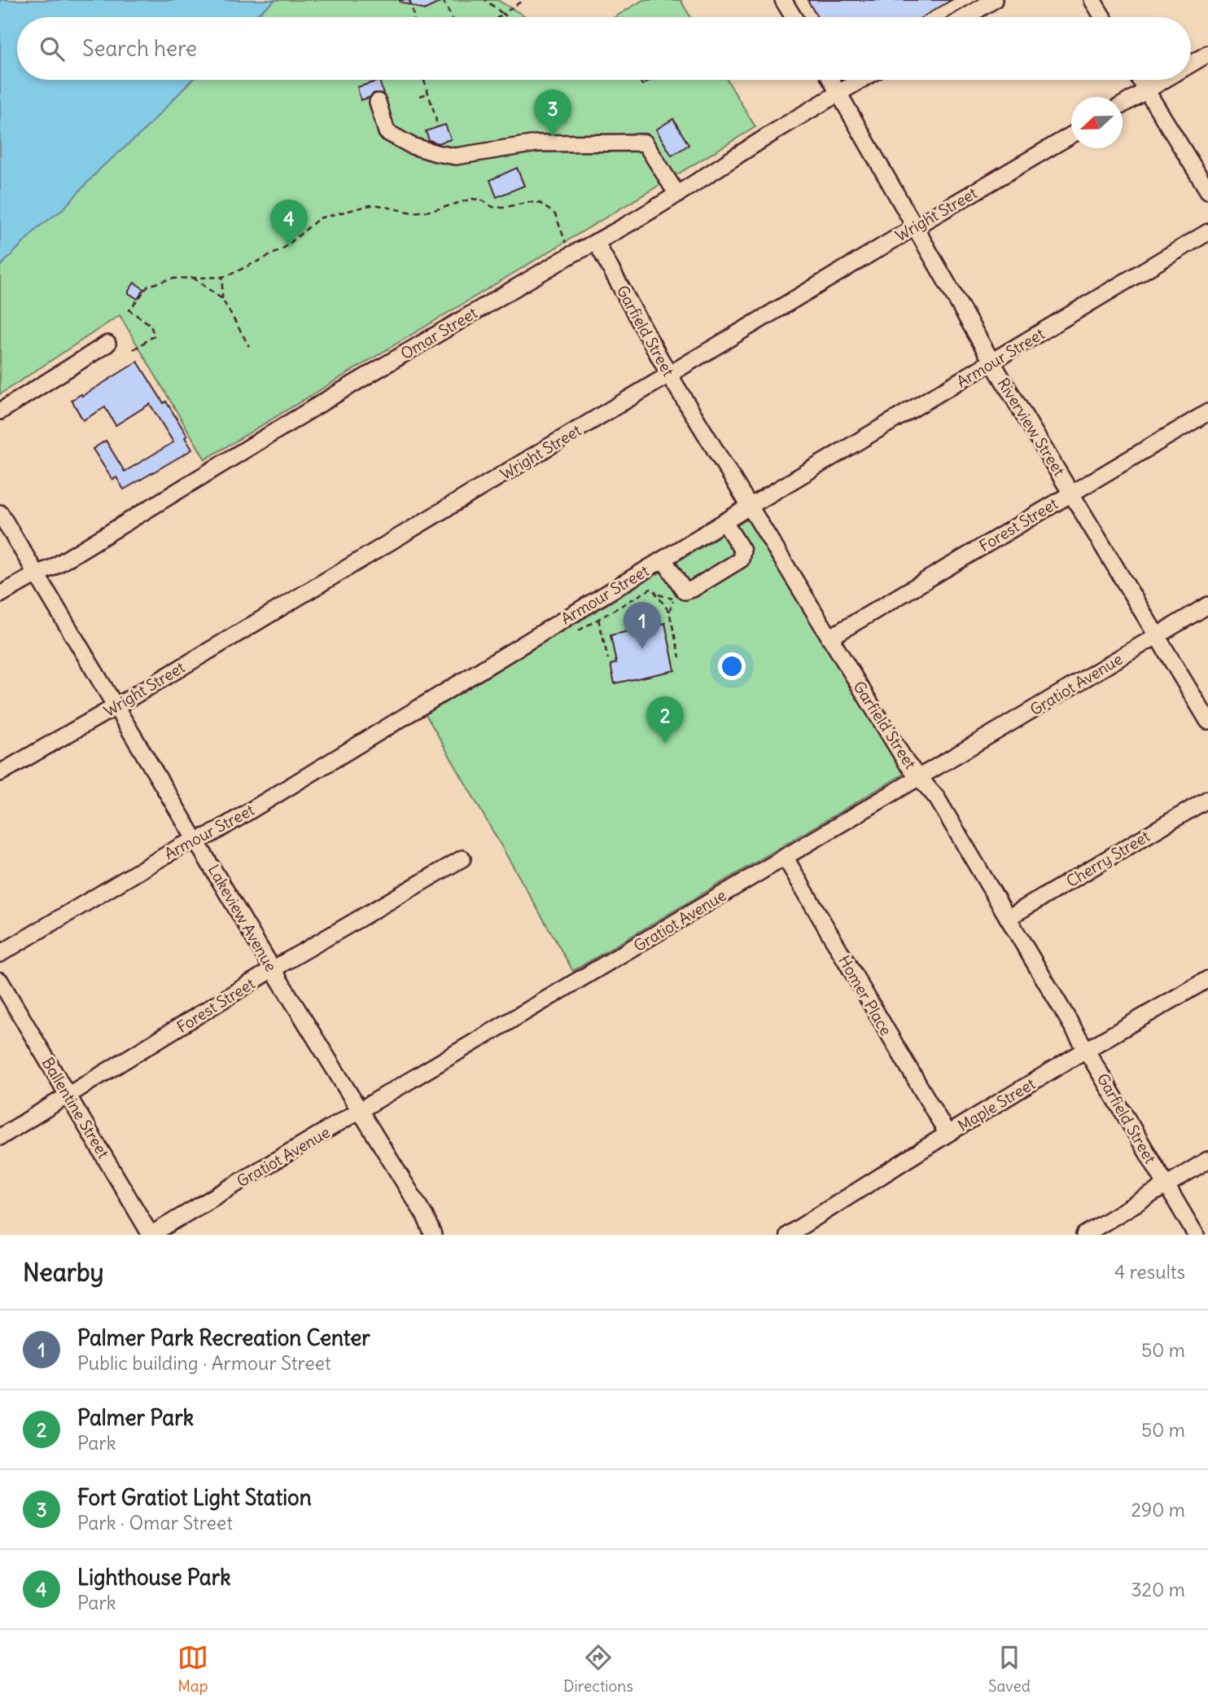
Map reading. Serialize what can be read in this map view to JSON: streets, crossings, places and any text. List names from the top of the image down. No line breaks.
{"streets":{"street":["Wright Street","Garfield Street","Omar Street","Armour Street","Riverview Street","Forest Street","Gratiot Avenue","Cherry Street","Lakeview Avenue","Homer Place","Maple Street","Ballentine Street"]},"crossings":[["Wright Street","Garfield Street"],["Wright Street","Riverview Street"],["Wright Street","Lakeview Avenue"],["Garfield Street","Omar Street"],["Garfield Street","Armour Street"],["Garfield Street","Forest Street"],["Garfield Street","Gratiot Avenue"],["Garfield Street","Cherry Street"],["Garfield Street","Maple Street"],["Omar Street","Riverview Street"],["Omar Street","Lakeview Avenue"],["Armour Street","Riverview Street"],["Armour Street","Lakeview Avenue"],["Riverview Street","Forest Street"],["Riverview Street","Gratiot Avenue"],["Forest Street","Lakeview Avenue"],["Forest Street","Ballentine Street"],["Gratiot Avenue","Lakeview Avenue"],["Gratiot Avenue","Homer Place"],["Gratiot Avenue","Ballentine Street"],["Homer Place","Maple Street"]],"north":"left","page":{"search":"Search here","pins":["3","4","1","2"],"heading":["Nearby","4 results"],"list":[{"mark":"1","name":"Palmer Park Recreation Center","note":"Public building · Armour Street","value":"50 m"},{"mark":"2","name":"Palmer Park","note":"Park","value":"50 m"},{"mark":"3","name":"Fort Gratiot Light Station","note":"Park · Omar Street","value":"290 m"},{"mark":"4","name":"Lighthouse Park","note":"Park","value":"320 m"}],"nav":["Map","Directions","Saved"]}}
